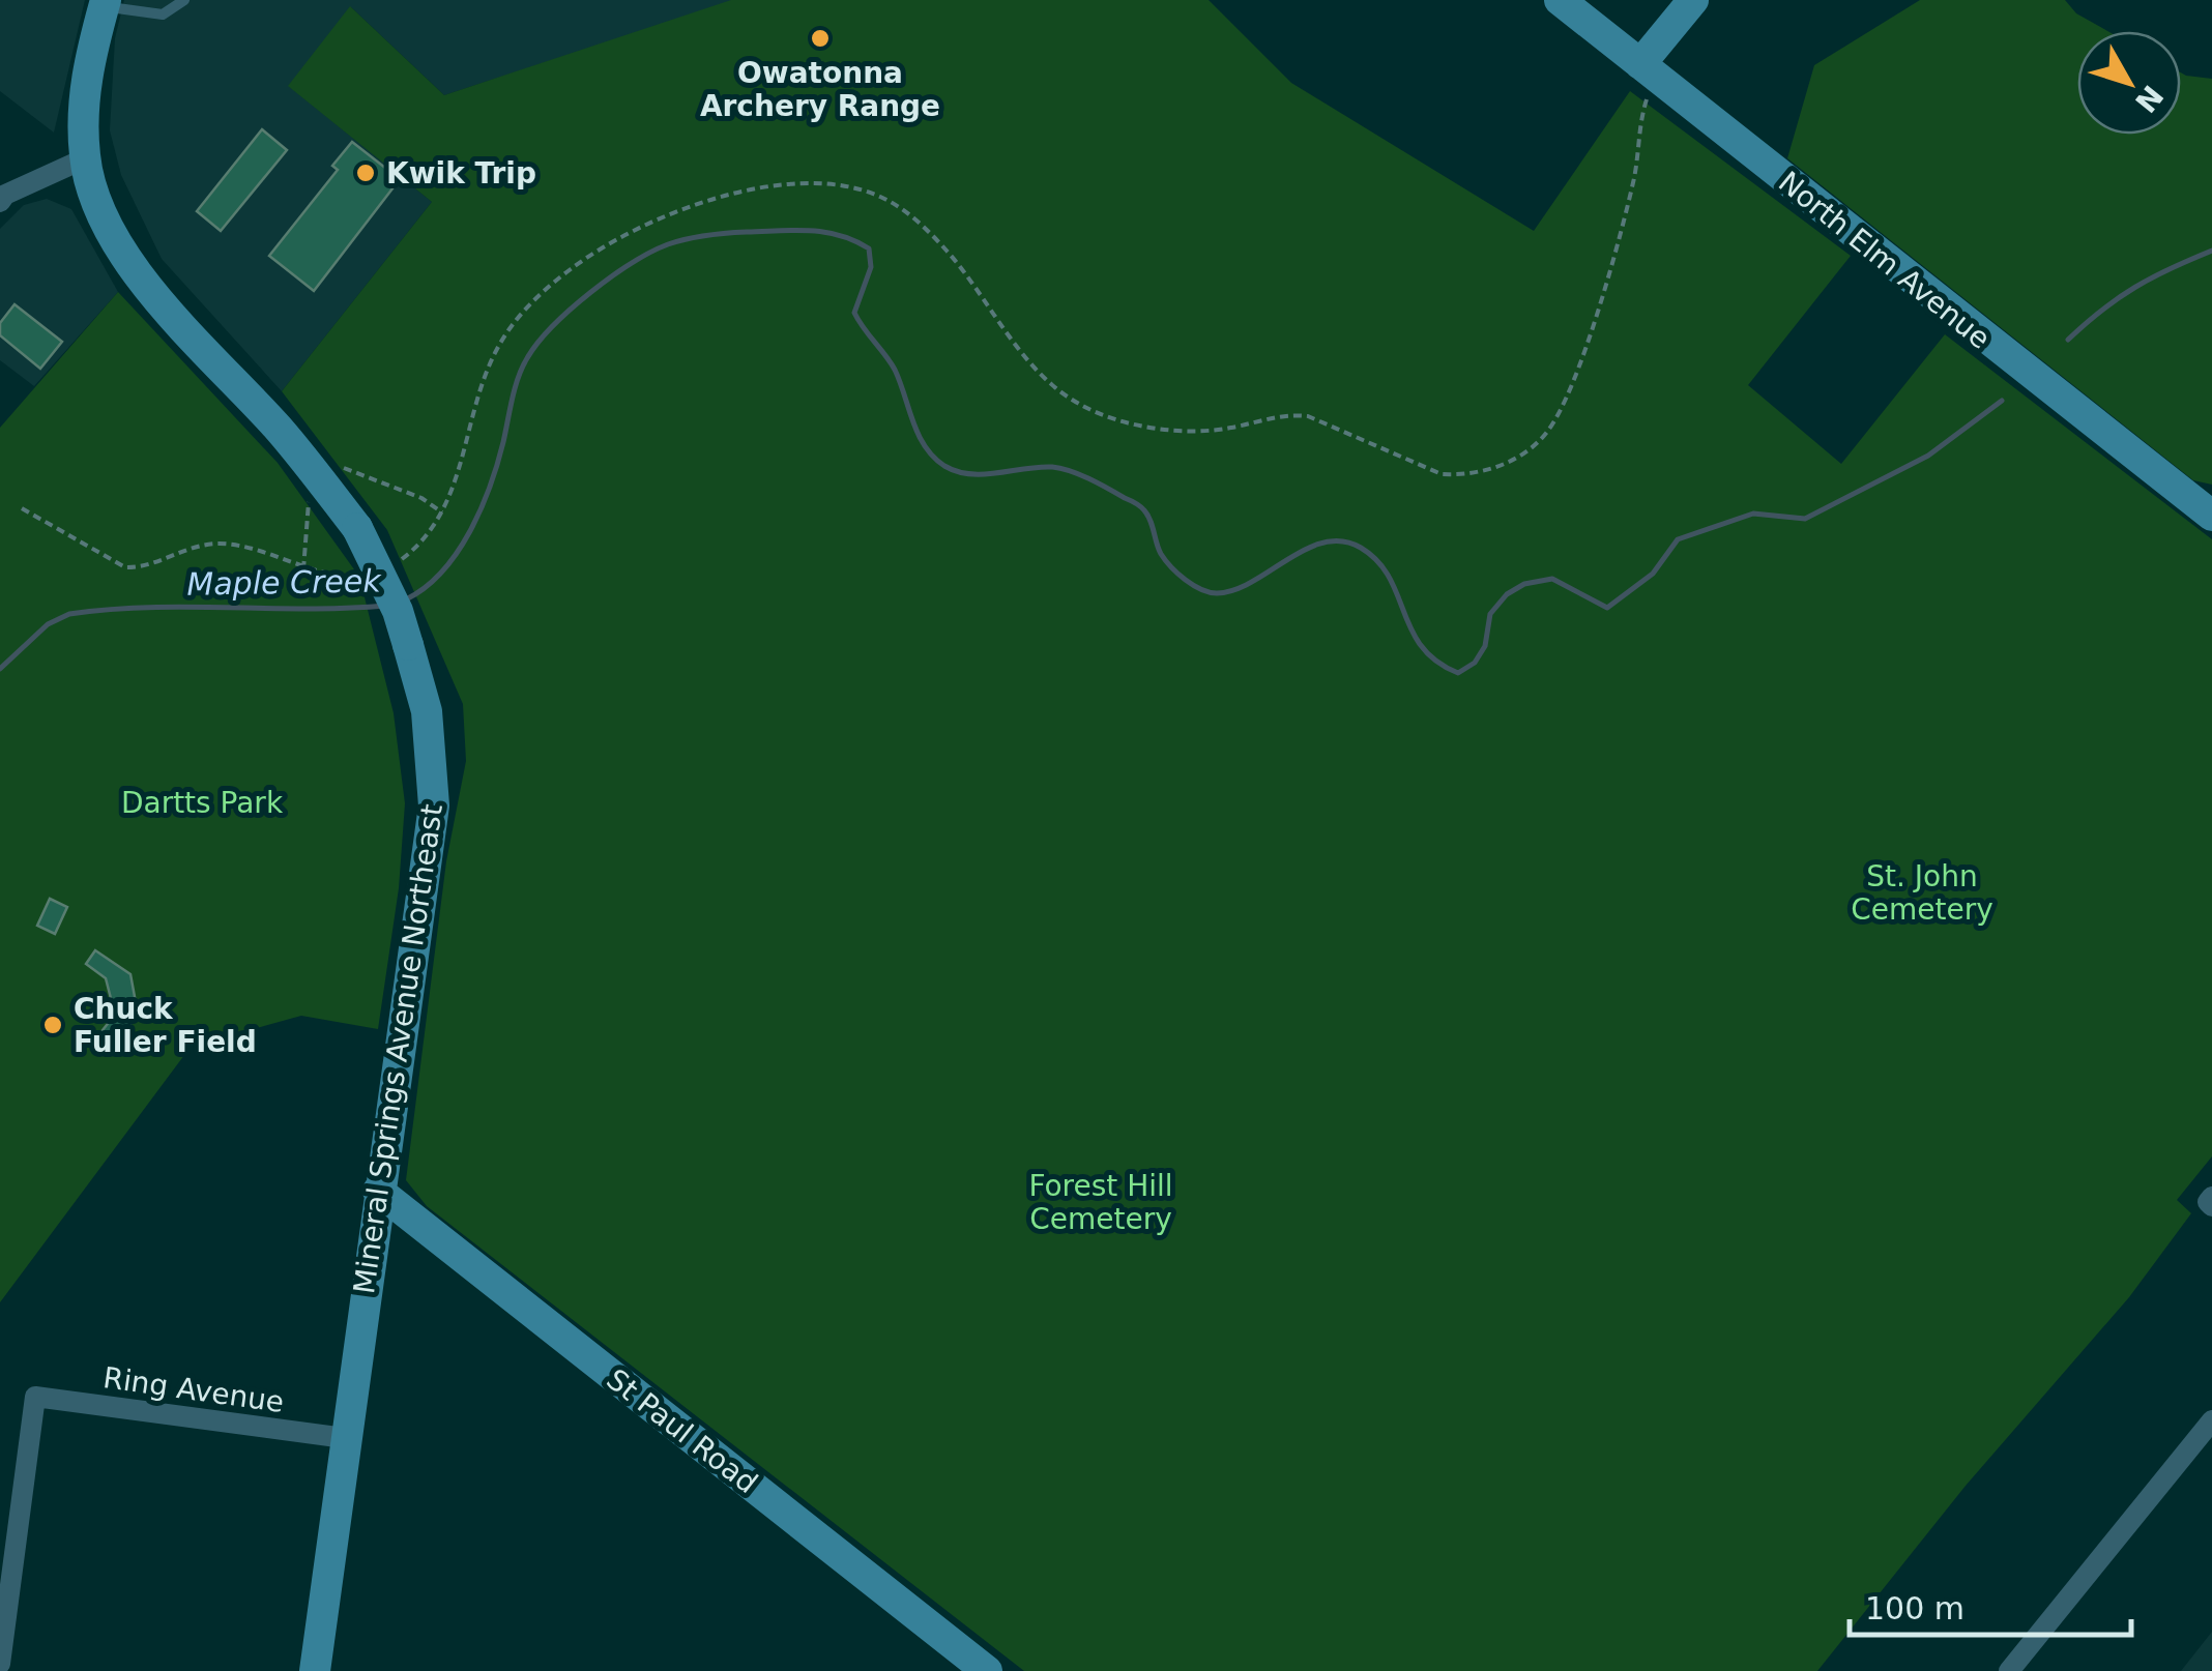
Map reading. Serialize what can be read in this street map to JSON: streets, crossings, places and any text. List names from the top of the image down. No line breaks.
{"streets":{"main road":["North Elm Avenue","Mineral Springs Avenue Northeast","St Paul Road"],"street":["Ring Avenue"]},"crossings":[["Mineral Springs Avenue Northeast","Ring Avenue"],["Mineral Springs Avenue Northeast","St Paul Road"]],"water":["Maple Creek"],"parks":["Dartts Park","St. John Cemetery","Forest Hill Cemetery"],"places":["Owatonna Archery Range","Kwik Trip","Chuck Fuller Field"],"scale_bar":"100 m","north":"bottom right"}
